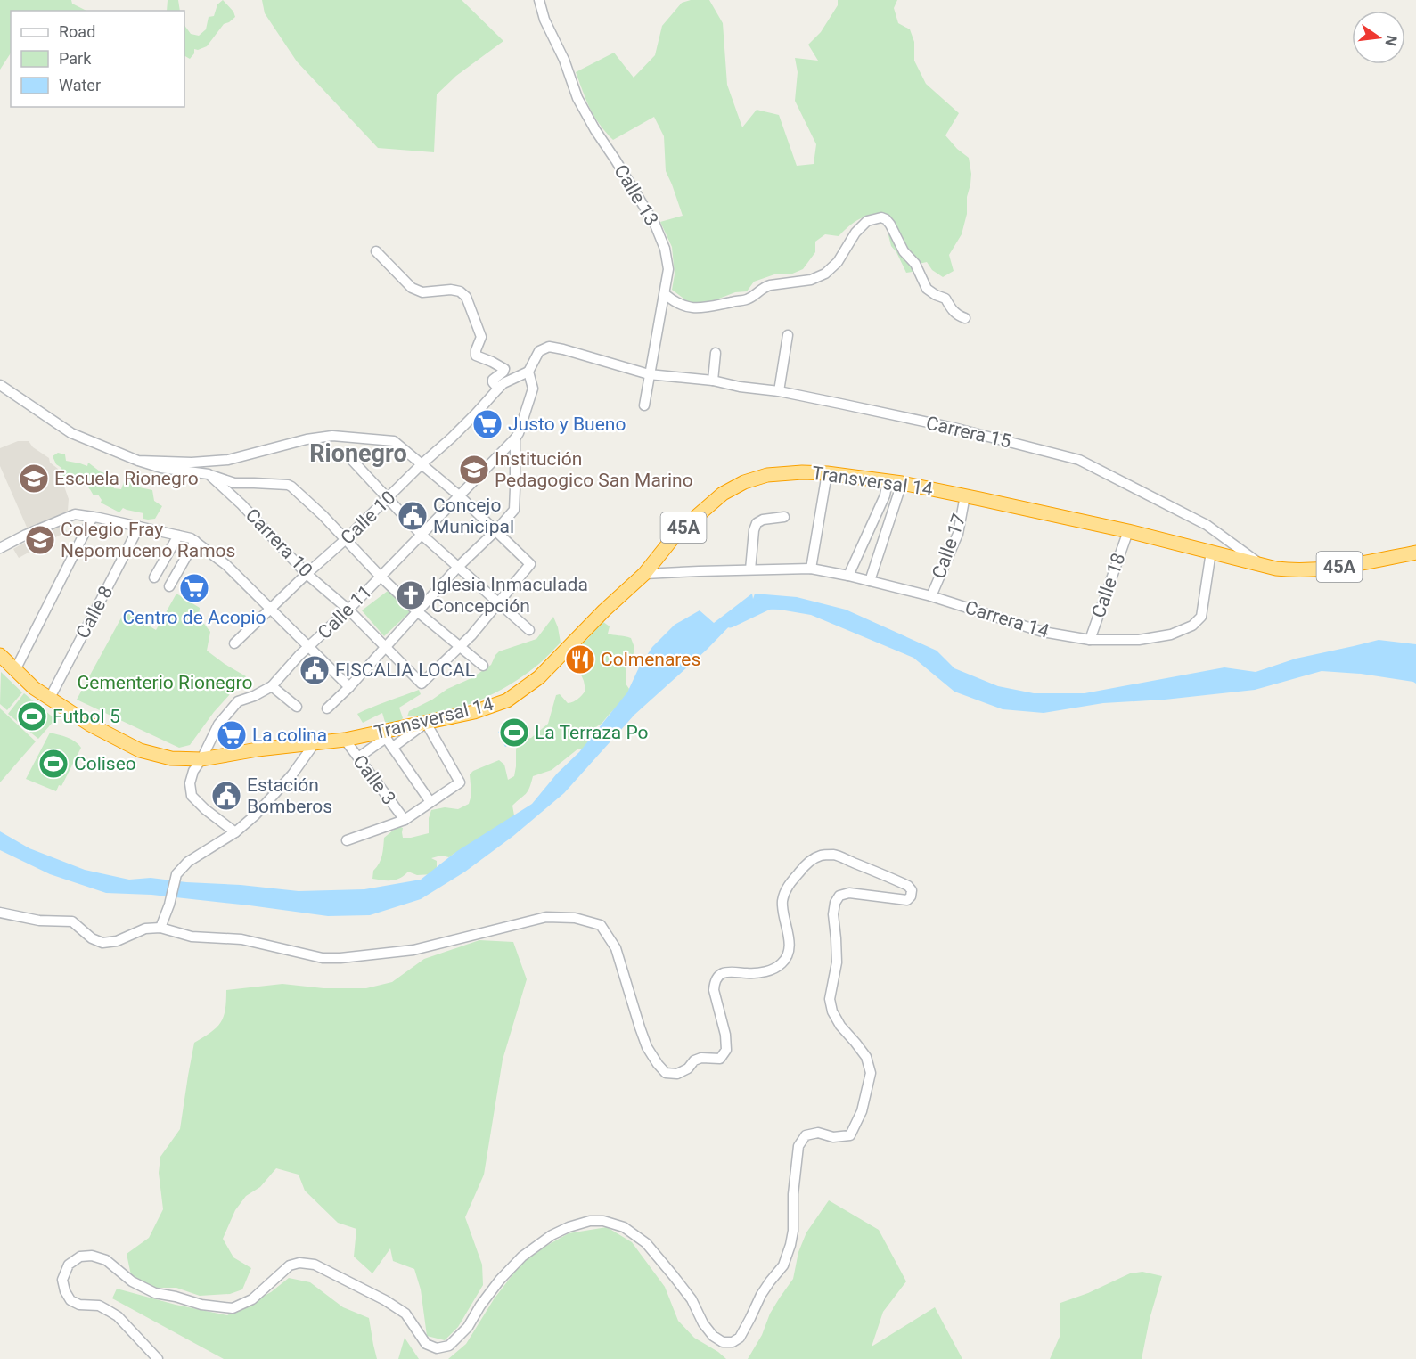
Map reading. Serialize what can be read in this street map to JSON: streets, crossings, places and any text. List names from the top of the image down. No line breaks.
{"streets":{"highway":["Transversal 14","45A"],"street":["Calle 13","Carrera 15","Calle 10","Carrera 10","Calle 17","Calle 18","Calle 8","Calle 11","Carrera 14","Calle 3"]},"crossings":[["Calle 13","Carrera 15"],["Carrera 15","Transversal 14"],["Carrera 15","Calle 10"],["Transversal 14","45A"],["Transversal 14","Calle 17"],["Transversal 14","Calle 18"],["Transversal 14","Calle 8"],["Transversal 14","Calle 11"],["Transversal 14","Carrera 14"],["Transversal 14","Calle 3"],["Calle 10","Carrera 10"],["45A","Calle 8"],["Carrera 10","Calle 11"],["Calle 17","Carrera 14"],["Calle 18","Carrera 14"]],"districts":["Rionegro"],"parks":["Cementerio Rionegro"],"places":{"supermarket":["Justo y Bueno","Centro de Acopio","La colina"],"school or university":["Institución Pedagogico San Marino","Escuela Rionegro","Colegio Fray Nepomuceno Ramos"],"public building":["Concejo Municipal","FISCALIA LOCAL","Estación Bomberos"],"church":["Iglesia Inmaculada Concepción"],"restaurant":["Colmenares"],"sports":["Futbol 5","La Terraza Po","Coliseo"]},"legend":["Road","Park","Water"],"north":"right"}
